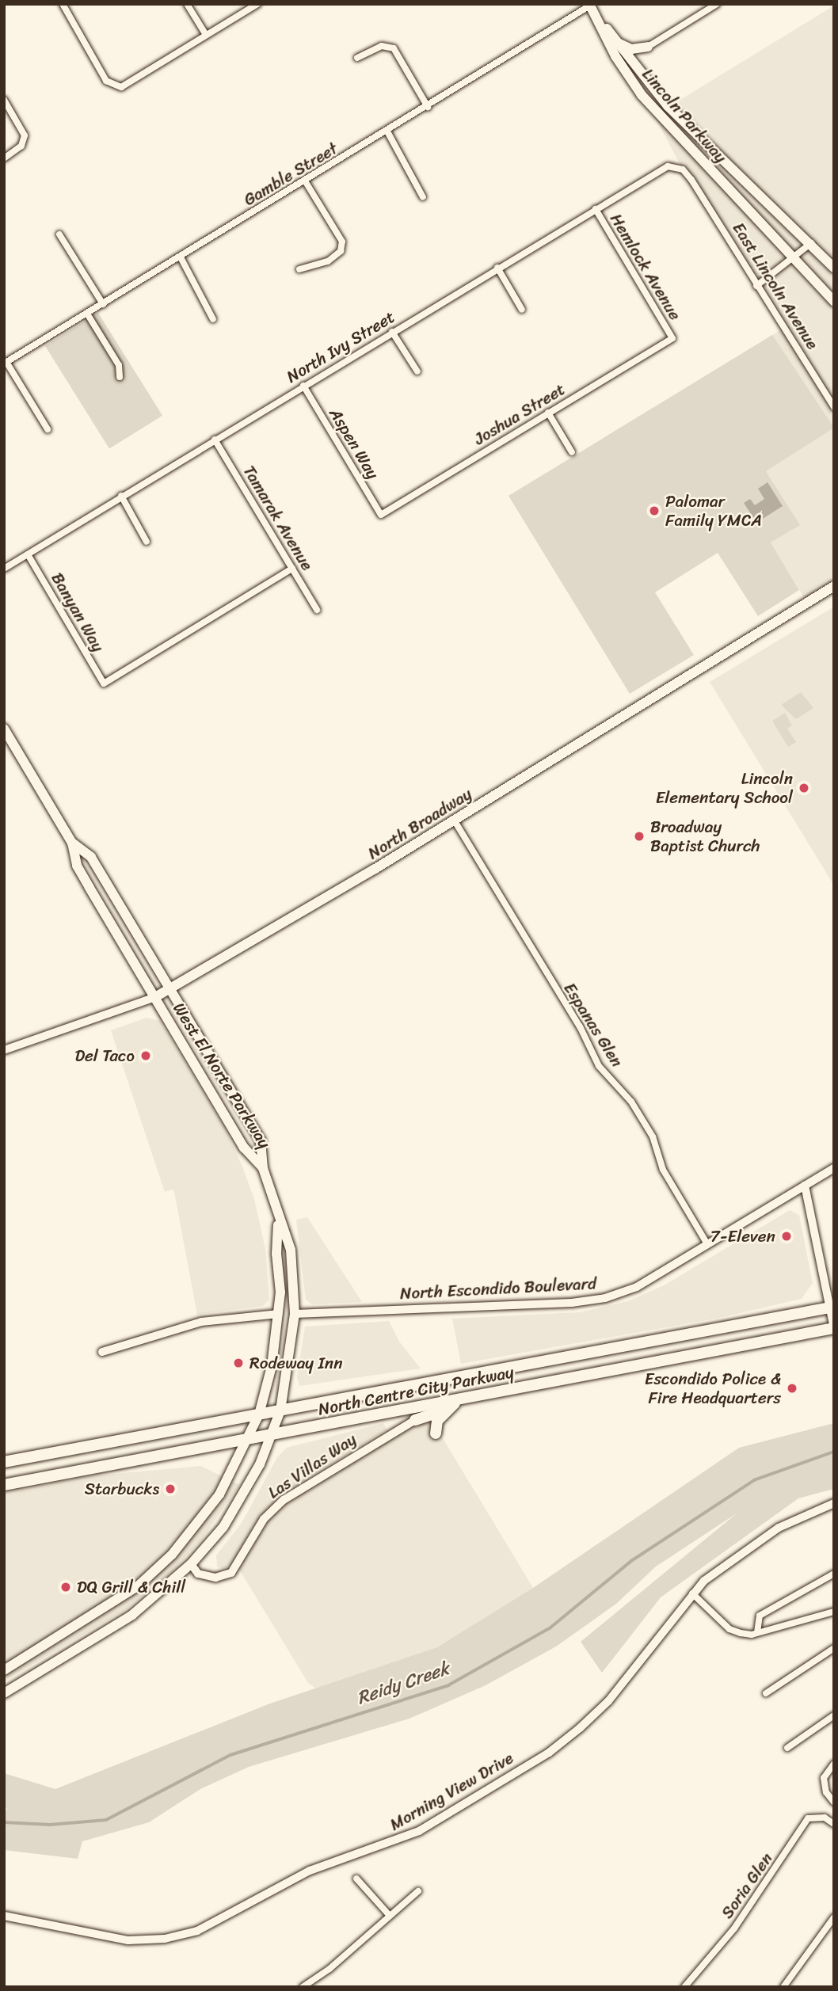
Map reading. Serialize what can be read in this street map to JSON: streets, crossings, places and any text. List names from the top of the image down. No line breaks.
{"streets":{"highway":["North Centre City Parkway"],"main road":["Lincoln Parkway","North Broadway","West El Norte Parkway"],"street":["Gamble Street","Hemlock Avenue","East Lincoln Avenue","North Ivy Street","Joshua Street","Aspen Way","Tamarak Avenue","Banyan Way","Espanas Glen","North Escondido Boulevard","Las Villas Way","Morning View Drive","Soria Glen"]},"crossings":[["Lincoln Parkway","Gamble Street"],["Hemlock Avenue","North Ivy Street"],["Hemlock Avenue","Joshua Street"],["East Lincoln Avenue","North Ivy Street"],["North Ivy Street","Aspen Way"],["North Ivy Street","Tamarak Avenue"],["North Ivy Street","Banyan Way"],["Joshua Street","Aspen Way"],["Tamarak Avenue","Banyan Way"],["North Broadway","Espanas Glen"],["North Broadway","West El Norte Parkway"],["Espanas Glen","North Escondido Boulevard"],["West El Norte Parkway","North Escondido Boulevard"],["West El Norte Parkway","North Centre City Parkway"],["West El Norte Parkway","Las Villas Way"]],"water":["Reidy Creek"],"places":["Palomar Family YMCA","Lincoln Elementary School","Broadway Baptist Church","Del Taco","7-Eleven","Rodeway Inn","Escondido Police & Fire Headquarters","Starbucks","DQ Grill & Chill"]}
